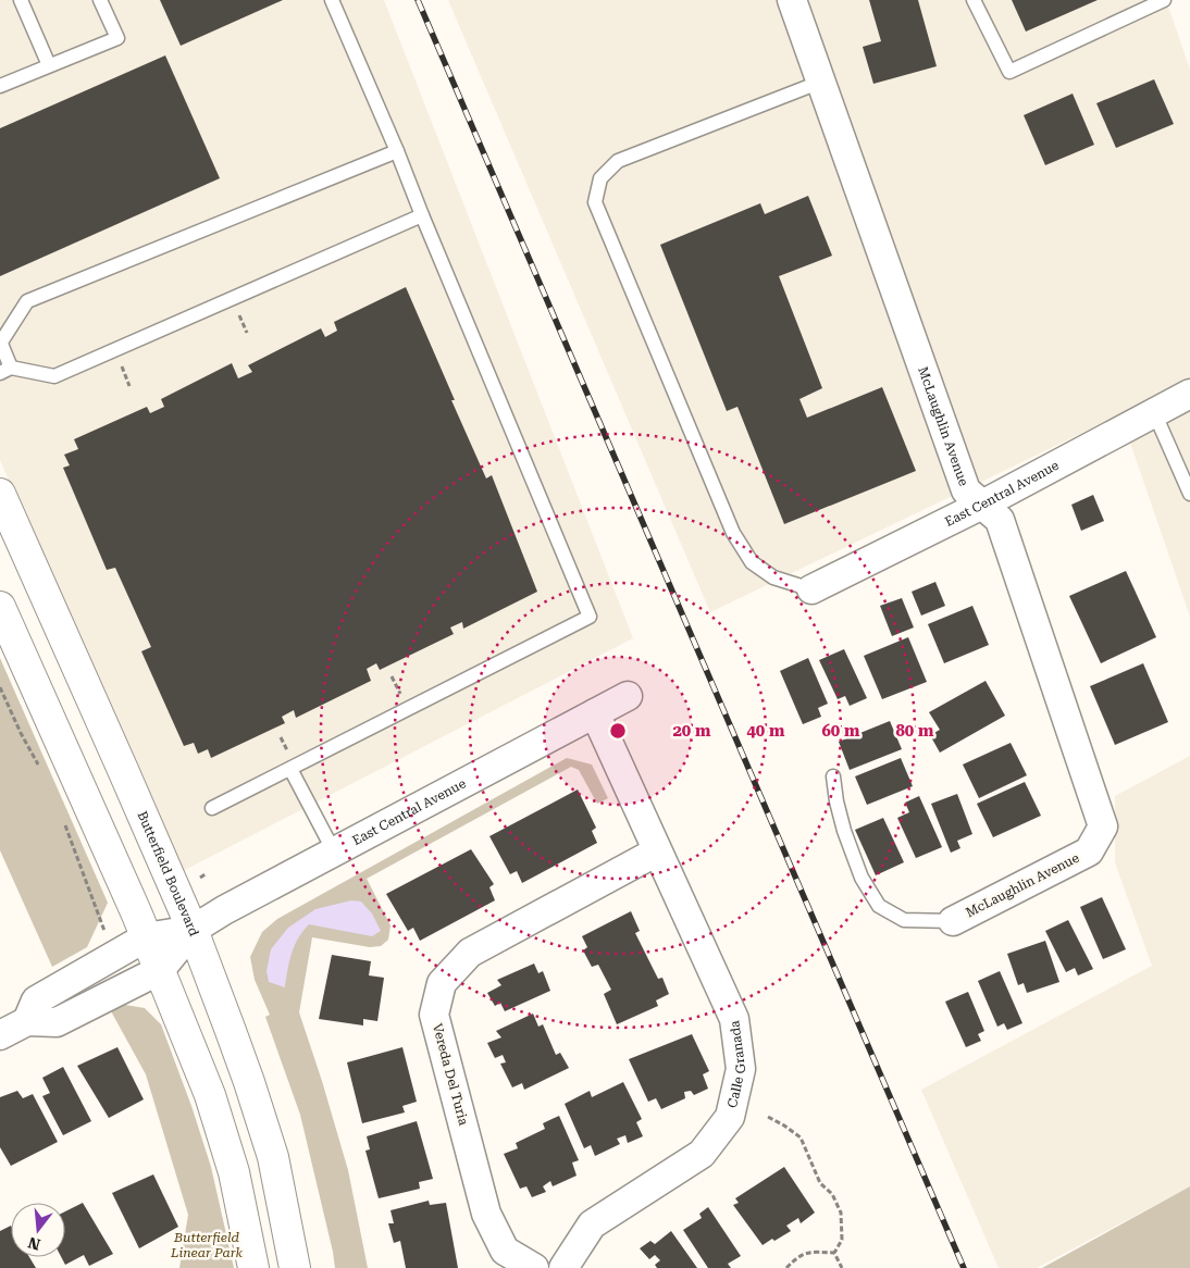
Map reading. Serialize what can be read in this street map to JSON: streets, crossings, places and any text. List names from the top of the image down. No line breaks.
{"streets":{"main road":["Butterfield Boulevard"],"street":["McLaughlin Avenue","East Central Avenue","Calle Granada","Vereda Del Turia"]},"crossings":[["McLaughlin Avenue","East Central Avenue"],["East Central Avenue","Butterfield Boulevard"],["East Central Avenue","Calle Granada"],["Calle Granada","Vereda Del Turia"]],"parks":["Butterfield Linear Park"],"north":"bottom","rings":["20 m","40 m","60 m","80 m"]}
